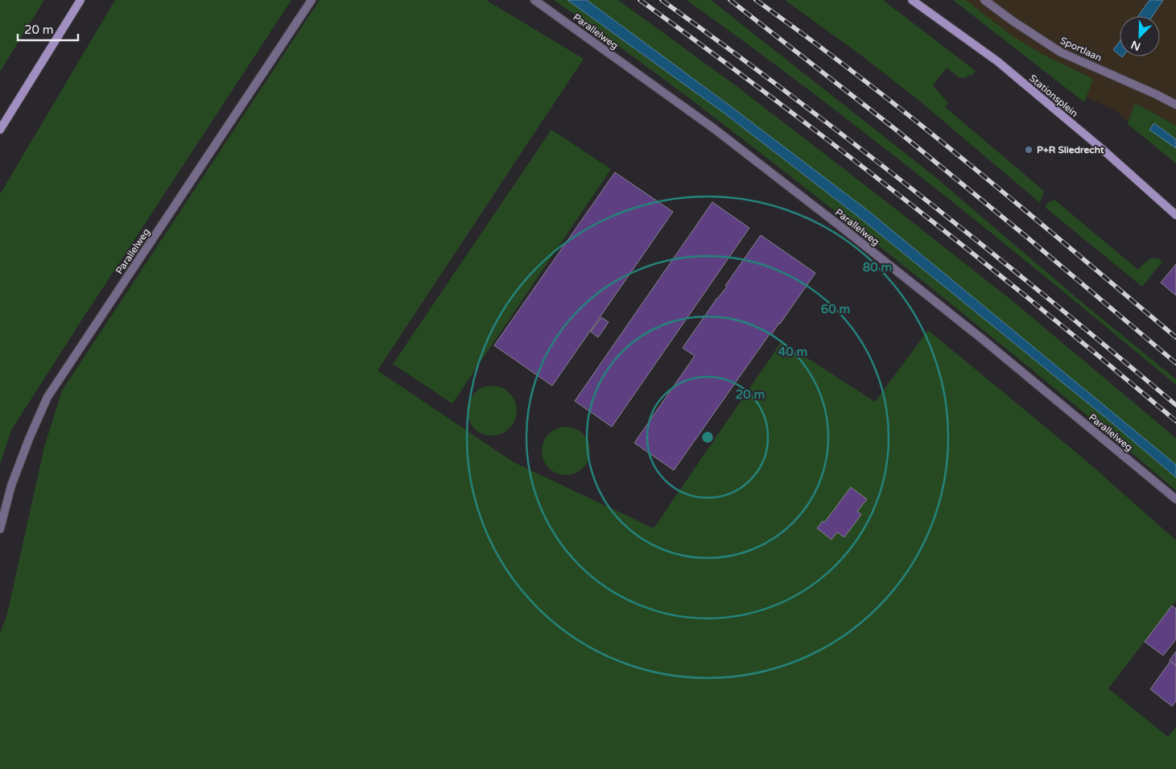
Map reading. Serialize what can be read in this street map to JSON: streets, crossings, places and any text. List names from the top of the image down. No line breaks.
{"streets":{"main road":["Stationsplein"],"street":["Parallelweg","Sportlaan"]},"places":["P+R Sliedrecht"],"scale_bar":"20 m","north":"bottom left","rings":["80 m","60 m","40 m","20 m"]}
